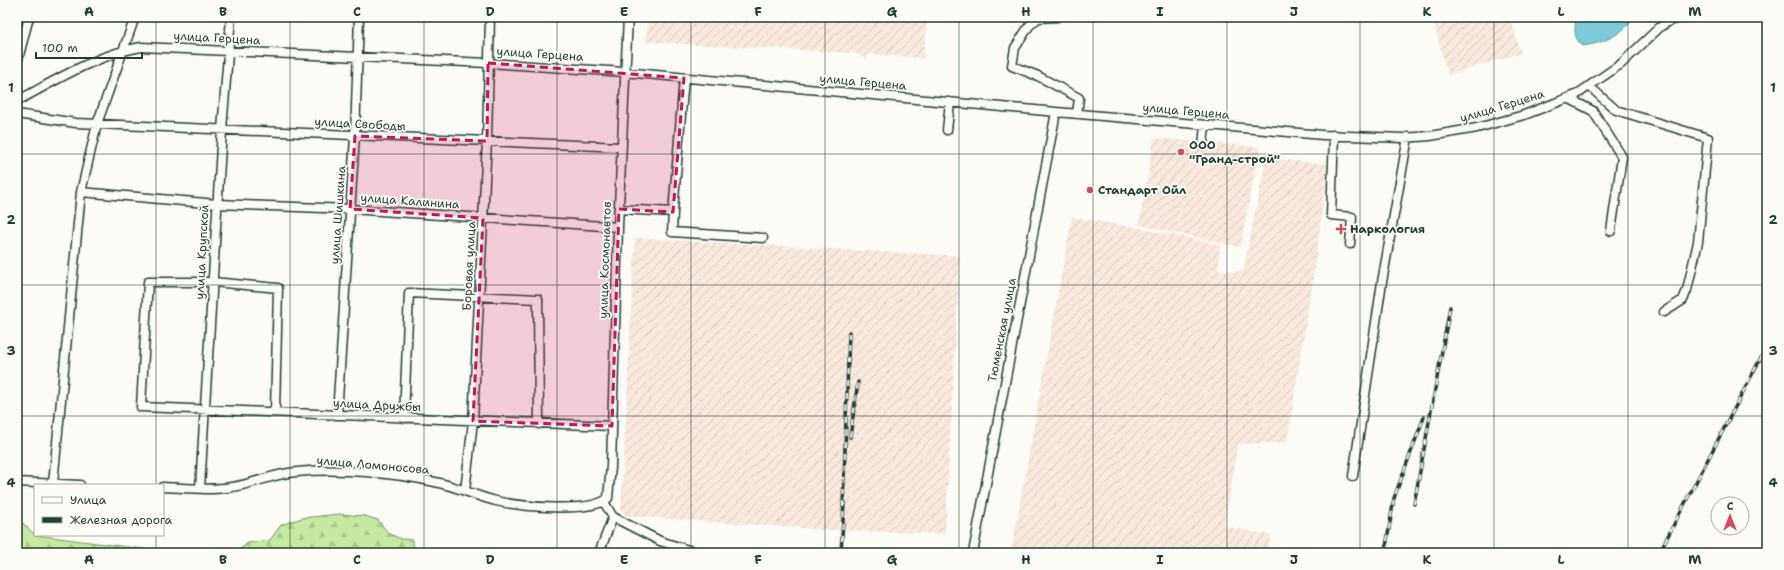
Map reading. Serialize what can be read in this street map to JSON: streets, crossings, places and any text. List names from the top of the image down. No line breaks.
{"streets":{"street":["улица Герцена","улица Свободы","улица Калинина","улица Шишкина","улица Крупской","улица Космонавтов","Боровая улица","Тюменская улица","улица Дружбы","улица Ломоносова"]},"crossings":[["улица Герцена","улица Шишкина"],["улица Герцена","улица Крупской"],["улица Герцена","улица Космонавтов"],["улица Герцена","Боровая улица"],["улица Герцена","Тюменская улица"],["улица Свободы","улица Шишкина"],["улица Свободы","улица Крупской"],["улица Свободы","улица Космонавтов"],["улица Свободы","Боровая улица"],["улица Калинина","улица Шишкина"],["улица Калинина","улица Крупской"],["улица Калинина","улица Космонавтов"],["улица Калинина","Боровая улица"],["улица Шишкина","улица Дружбы"],["улица Крупской","улица Дружбы"],["улица Крупской","улица Ломоносова"],["улица Космонавтов","улица Дружбы"],["улица Космонавтов","улица Ломоносова"],["Боровая улица","улица Дружбы"],["Боровая улица","улица Ломоносова"]],"places":{"other":["ООО \"Гранд-строй\"","Стандарт Ойл"],"health":["Наркология"]},"legend":["Улица","Железная дорога"],"scale_bar":"100 m","north":"top","grid":{"columns":["A","B","C","D","E","F","G","H","I","J","K","L","M"],"rows":["1","2","3","4"]}}
